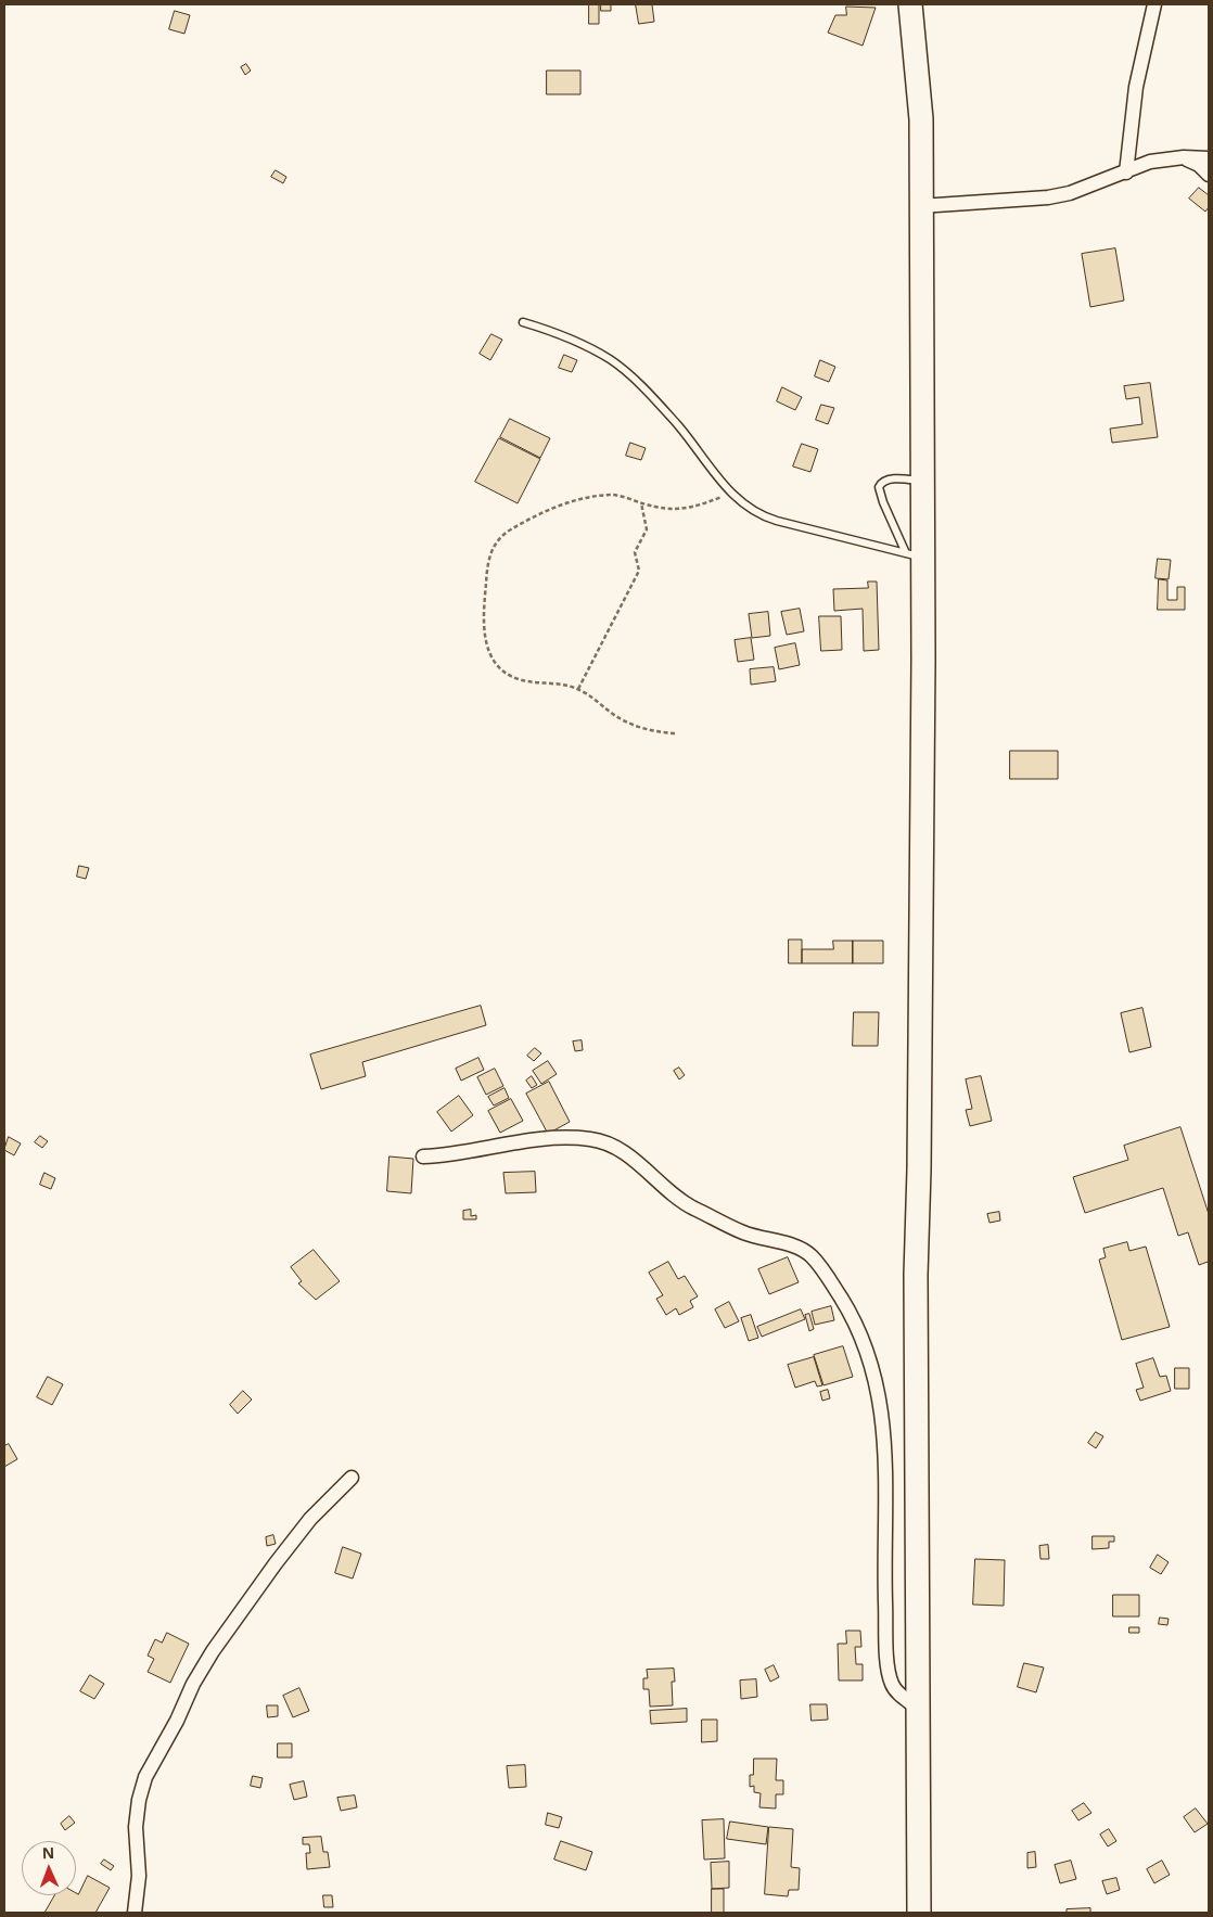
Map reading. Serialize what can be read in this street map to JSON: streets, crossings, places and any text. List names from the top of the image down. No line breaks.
{"north":"top"}
